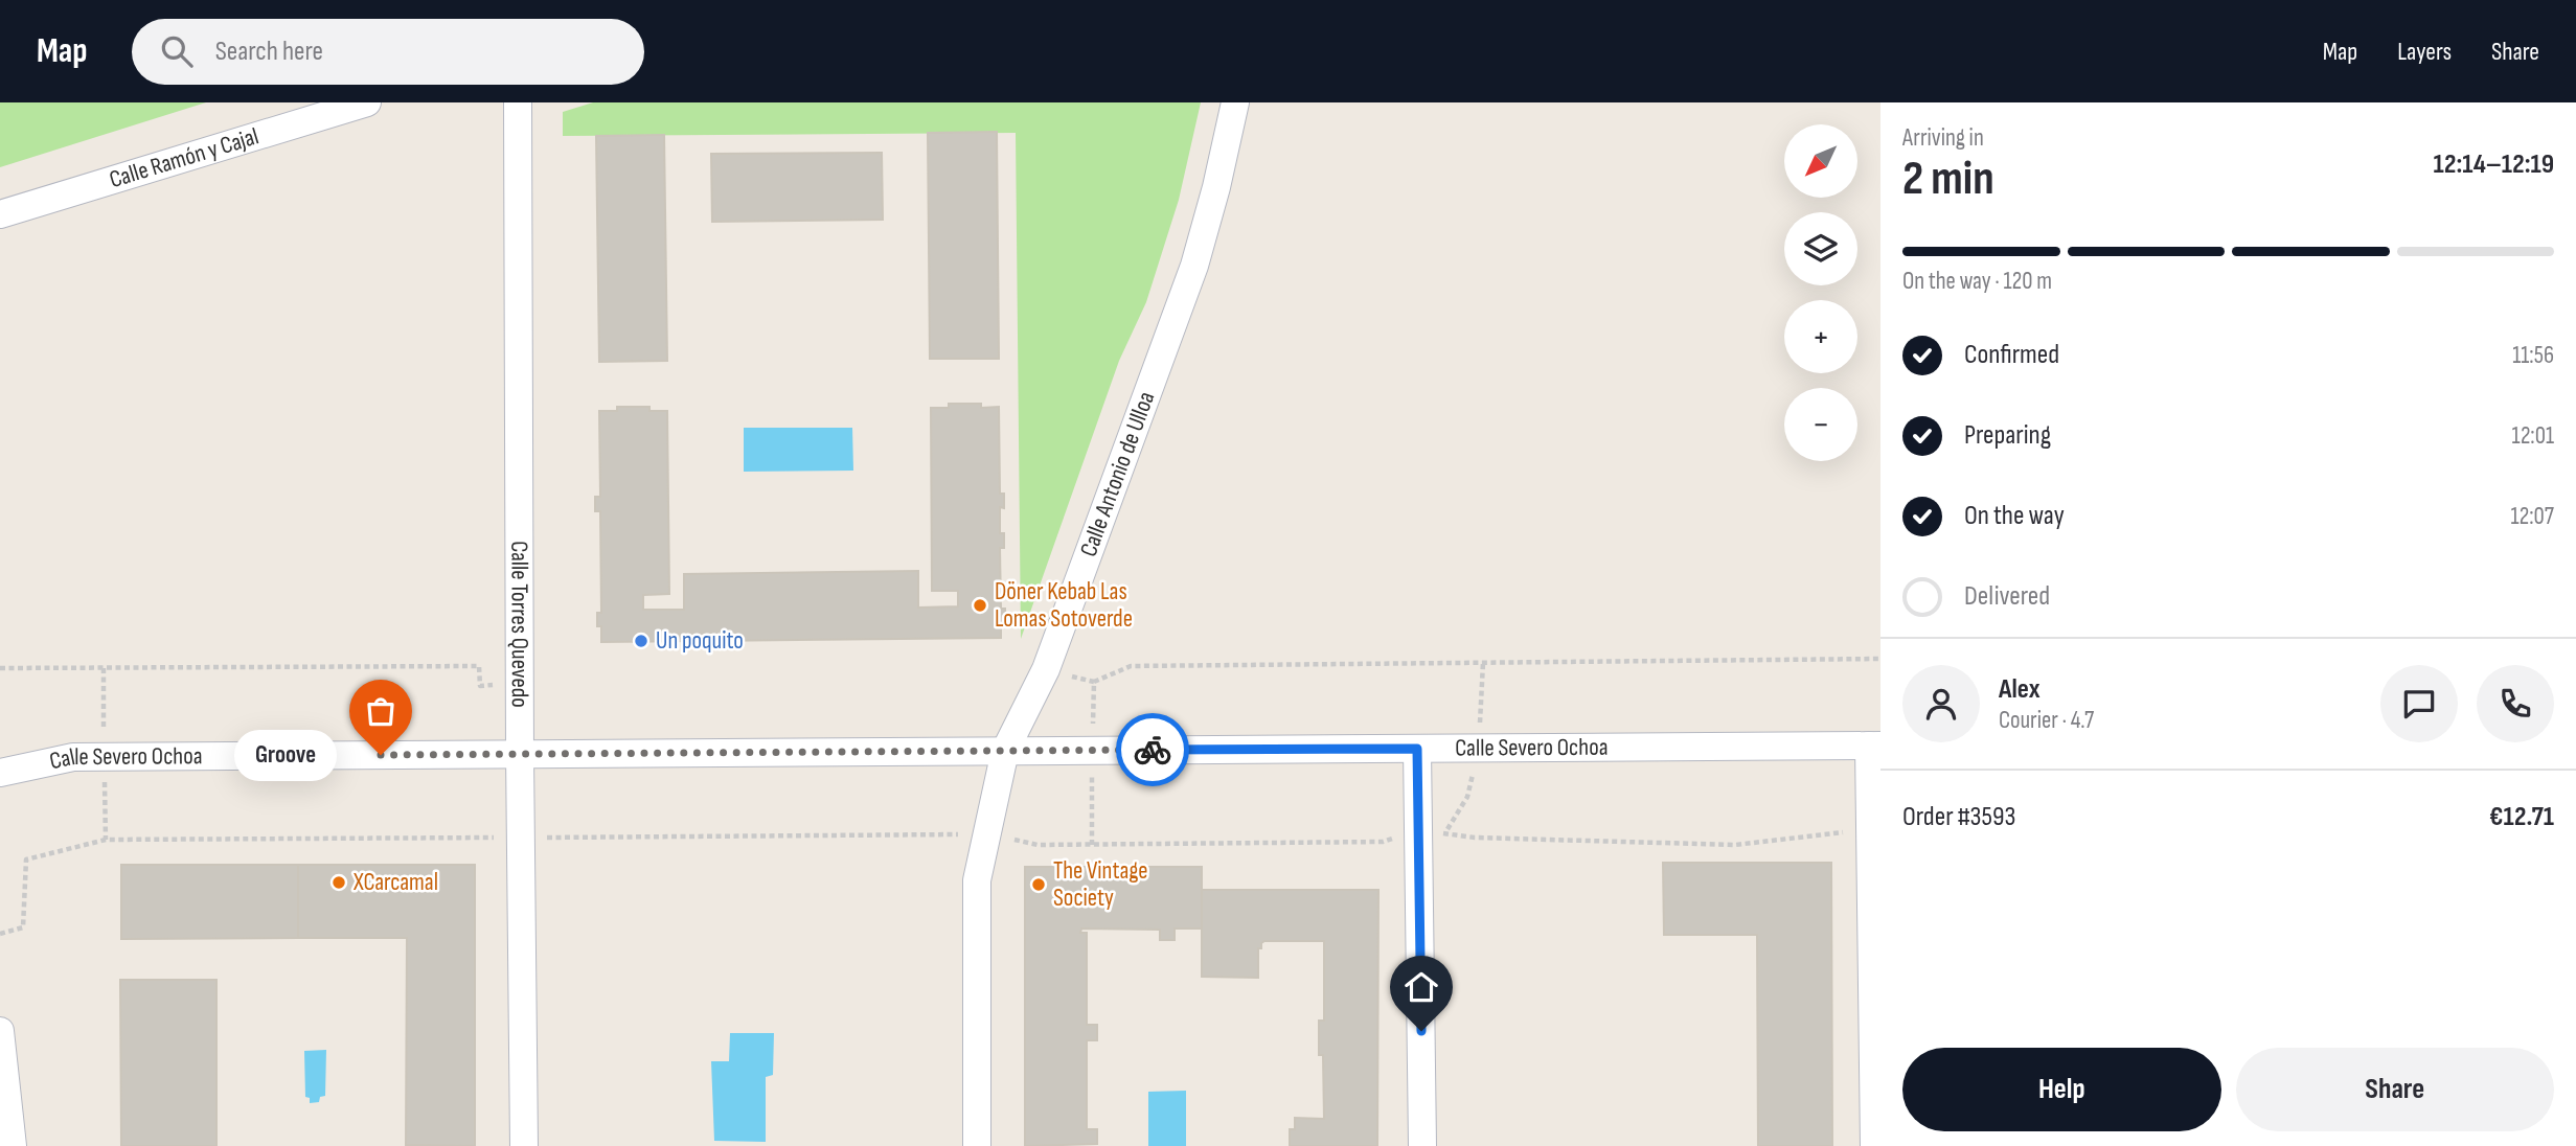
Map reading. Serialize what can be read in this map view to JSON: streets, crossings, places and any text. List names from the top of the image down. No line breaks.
{"streets":{"street":["Calle Ramón y Cajal","Calle Antonio de Ulloa","Calle Torres Quevedo","Calle Severo Ochoa"]},"crossings":[["Calle Antonio de Ulloa","Calle Severo Ochoa"],["Calle Torres Quevedo","Calle Severo Ochoa"]],"places":["Döner Kebab Las Lomas Sotoverde","Un poquito","Groove","XCarcamal","The Vintage Society"],"north":"bottom left","page":{"header":"Map","search":"Search here","nav":["Map","Layers","Share"],"heading":["2 min","Arriving in","12:14–12:19"],"panel":["Alex","Courier · 4.7","Order #3593","€12.71"],"map_buttons":["+","−"],"bar":"On the way · 120 m","list":[["Confirmed","11:56"],["Preparing","12:01"],["On the way","12:07"],"Delivered"],"bubble":"Groove","buttons":["Help","Share"]}}
